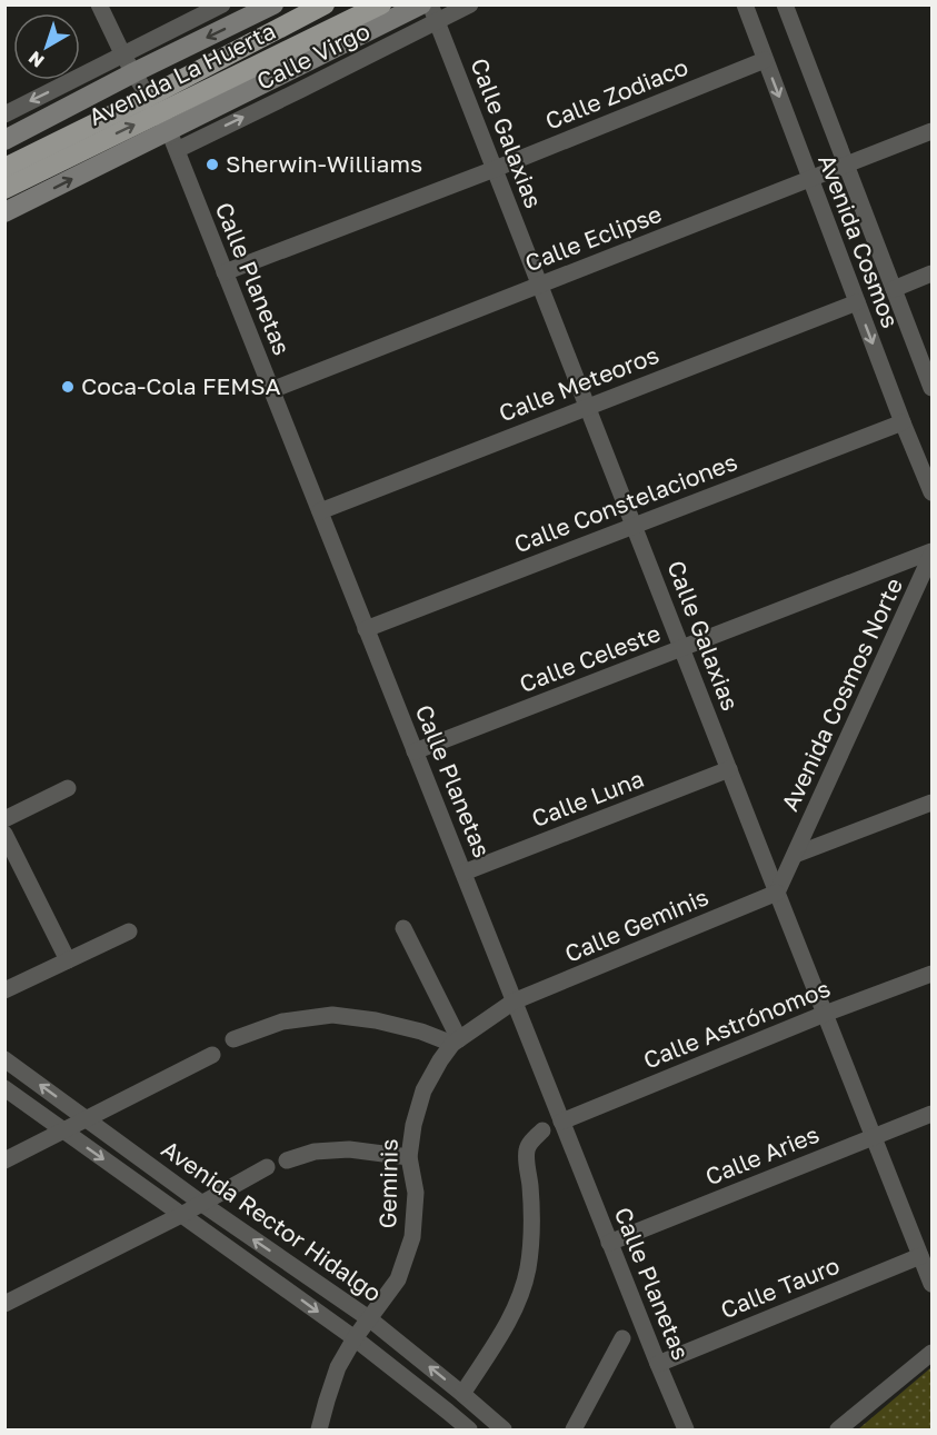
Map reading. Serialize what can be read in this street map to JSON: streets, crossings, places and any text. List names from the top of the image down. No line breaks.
{"streets":{"main road":["Avenida La Huerta"],"street":["Calle Virgo","Calle Zodiaco","Calle Galaxias","Calle Eclipse","Avenida Cosmos","Calle Planetas","Calle Meteoros","Calle Constelaciones","Calle Celeste","Avenida Cosmos Norte","Calle Luna","Calle Geminis","Calle Astrónomos","Calle Aries","Geminis","Avenida Rector Hidalgo","Calle Tauro"]},"crossings":[["Calle Virgo","Calle Galaxias"],["Calle Virgo","Calle Planetas"],["Avenida La Huerta","Calle Planetas"],["Calle Zodiaco","Calle Galaxias"],["Calle Zodiaco","Avenida Cosmos"],["Calle Zodiaco","Calle Planetas"],["Calle Galaxias","Calle Eclipse"],["Calle Galaxias","Calle Meteoros"],["Calle Galaxias","Calle Constelaciones"],["Calle Galaxias","Calle Celeste"],["Calle Galaxias","Calle Luna"],["Calle Galaxias","Calle Geminis"],["Calle Galaxias","Calle Astrónomos"],["Calle Galaxias","Calle Aries"],["Calle Galaxias","Calle Tauro"],["Calle Eclipse","Avenida Cosmos"],["Calle Eclipse","Calle Planetas"],["Avenida Cosmos","Calle Meteoros"],["Avenida Cosmos","Calle Constelaciones"],["Calle Planetas","Calle Meteoros"],["Calle Planetas","Calle Constelaciones"],["Calle Planetas","Calle Celeste"],["Calle Planetas","Calle Luna"],["Calle Planetas","Calle Geminis"],["Calle Planetas","Calle Astrónomos"],["Calle Planetas","Calle Aries"],["Calle Planetas","Geminis"],["Calle Planetas","Calle Tauro"],["Calle Celeste","Avenida Cosmos Norte"],["Calle Geminis","Geminis"],["Geminis","Avenida Rector Hidalgo"]],"places":["Sherwin-Williams","Coca-Cola FEMSA"],"north":"bottom left"}
